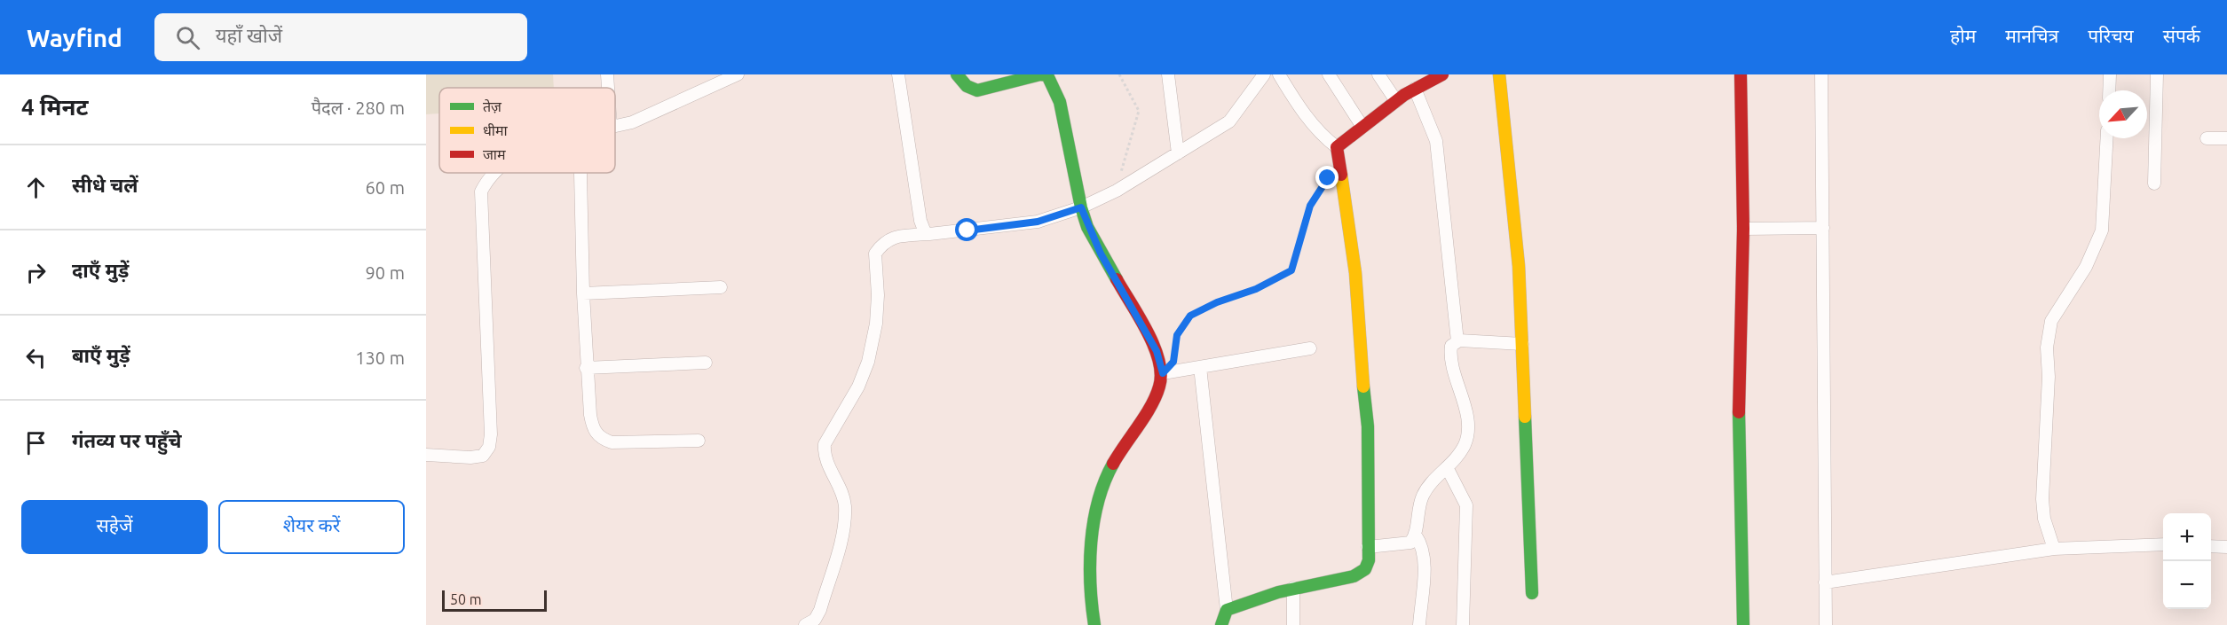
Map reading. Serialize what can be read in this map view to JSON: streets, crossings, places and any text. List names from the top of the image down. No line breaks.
{"legend":["तेज़","धीमा","जाम"],"scale_bar":"50 m","north":"bottom left","page":{"header":"Wayfind","search":"यहाँ खोजें","nav":["होम","मानचित्र","परिचय","संपर्क"],"heading":["4 मिनट","पैदल · 280 m"],"list":[["सीधे चलें","60 m"],["दाएँ मुड़ें","90 m"],["बाएँ मुड़ें","130 m"],"गंतव्य पर पहुँचे"],"buttons":["सहेजें","शेयर करें"],"map_buttons":["+","−"],"scale":"50 m"}}
